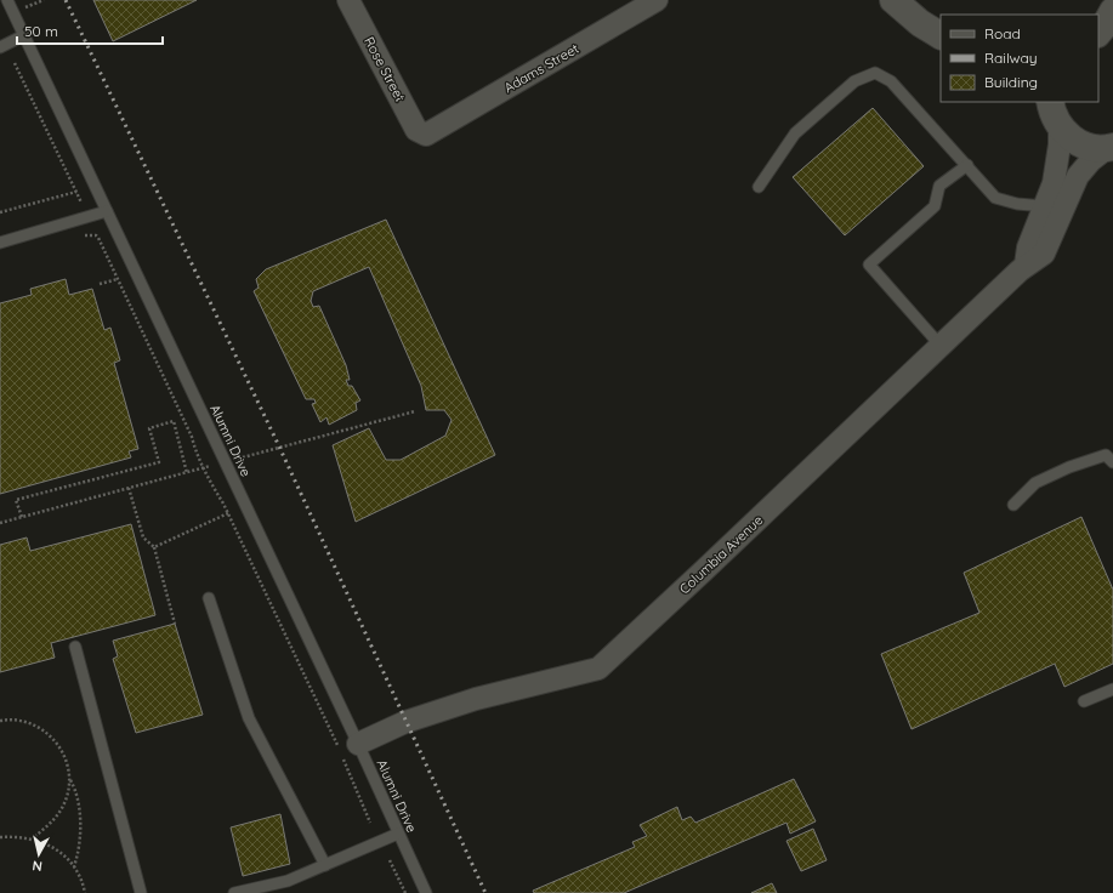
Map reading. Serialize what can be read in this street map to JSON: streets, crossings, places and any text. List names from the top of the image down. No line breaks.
{"streets":{"street":["Adams Street","Rose Street","Columbia Avenue"],"lane":["Alumni Drive"]},"crossings":[["Adams Street","Rose Street"],["Alumni Drive","Columbia Avenue"]],"legend":["Road","Railway","Building"],"scale_bar":"50 m","north":"bottom"}
